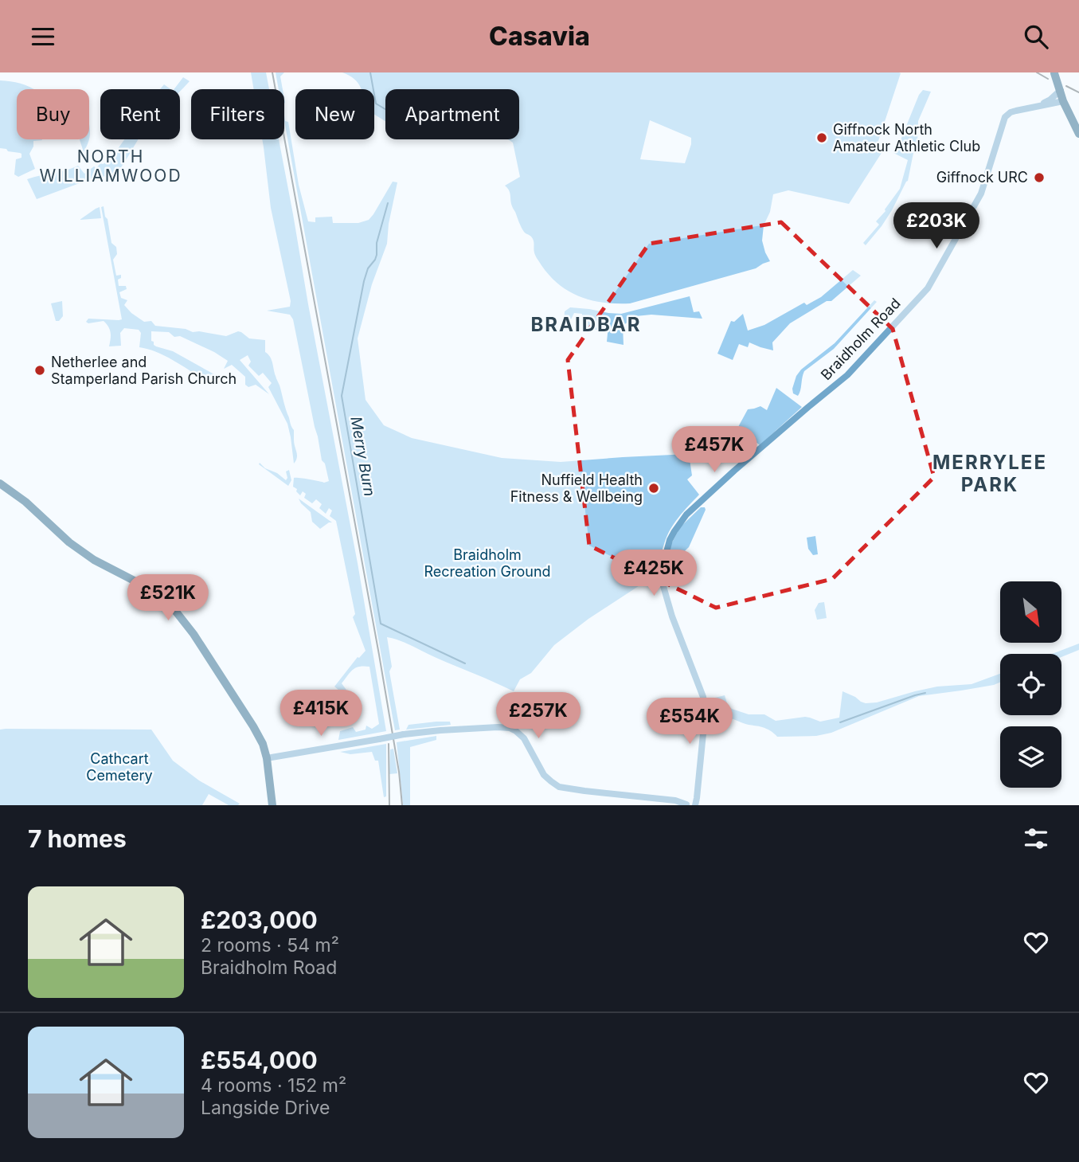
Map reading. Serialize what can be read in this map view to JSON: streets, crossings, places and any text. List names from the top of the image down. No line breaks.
{"streets":{"street":["Braidholm Road"]},"districts":["NORTH WILLIAMWOOD","BRAIDBAR","MERRYLEE PARK"],"water":["Merry Burn"],"parks":["Braidholm Recreation Ground","Cathcart Cemetery"],"places":["Giffnock North Amateur Athletic Club","Giffnock URC","Netherlee and Stamperland Parish Church","Nuffield Health Fitness & Wellbeing"],"north":"bottom right","page":{"header":"Casavia","chip":["Buy","Rent","Filters","New","Apartment"],"price":["£203K","£457K","£425K","£521K","£415K","£257K","£554K"],"heading":"7 homes","list":[{"name":"£203,000","note":"2 rooms · 54 m² · Braidholm Road"},{"name":"£554,000","note":"4 rooms · 152 m² · Langside Drive"}]}}
